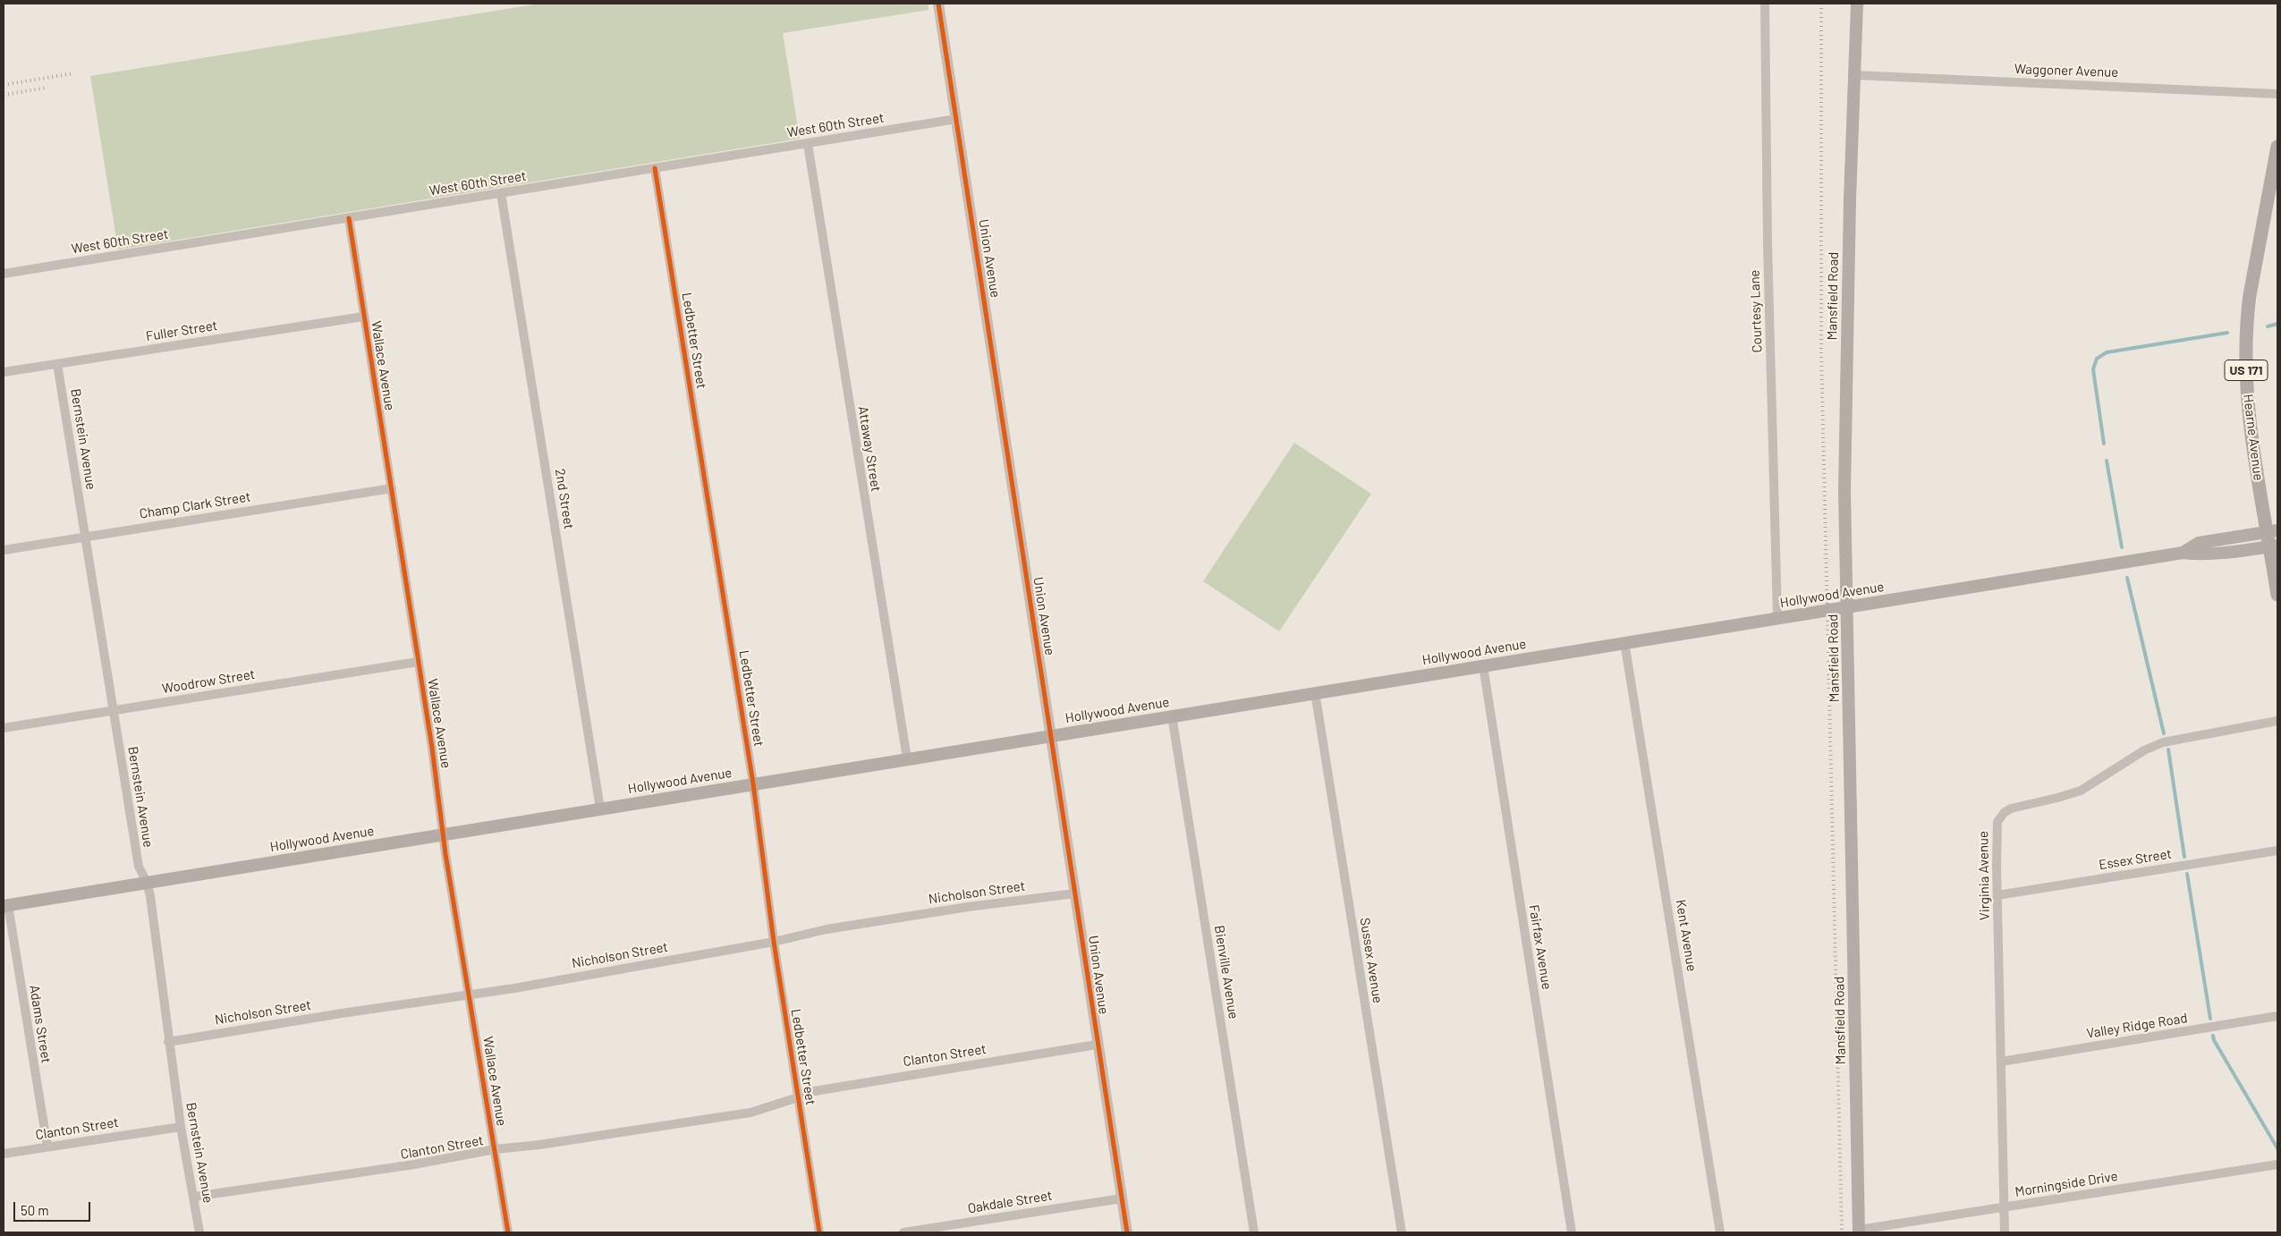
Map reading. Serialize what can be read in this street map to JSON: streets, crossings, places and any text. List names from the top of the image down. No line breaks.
{"streets":{"main road":["Mansfield Road","US 171","Hearne Avenue","Hollywood Avenue"],"street":["Waggoner Avenue","West 60th Street","Union Avenue","Courtesy Lane","Fuller Street","Ledbetter Street","Wallace Avenue","Bernstein Avenue","Attaway Street","2nd Street","Champ Clark Street","Woodrow Street","Essex Street","Virginia Avenue","Nicholson Street","Kent Avenue","Fairfax Avenue","Sussex Avenue","Bienville Avenue","Adams Street","Valley Ridge Road","Clanton Street","Morningside Drive","Oakdale Street"]},"crossings":[["Waggoner Avenue","Mansfield Road"],["West 60th Street","Union Avenue"],["West 60th Street","Ledbetter Street"],["West 60th Street","Wallace Avenue"],["West 60th Street","Attaway Street"],["West 60th Street","2nd Street"],["Union Avenue","Hollywood Avenue"],["Union Avenue","Nicholson Street"],["Union Avenue","Clanton Street"],["Union Avenue","Oakdale Street"],["Mansfield Road","Hollywood Avenue"],["Mansfield Road","Morningside Drive"],["Courtesy Lane","Hollywood Avenue"],["Fuller Street","Wallace Avenue"],["Fuller Street","Bernstein Avenue"],["Ledbetter Street","Hollywood Avenue"],["Ledbetter Street","Nicholson Street"],["Ledbetter Street","Clanton Street"],["Wallace Avenue","Champ Clark Street"],["Wallace Avenue","Hollywood Avenue"],["Wallace Avenue","Woodrow Street"],["Wallace Avenue","Nicholson Street"],["Wallace Avenue","Clanton Street"],["Hearne Avenue","Hollywood Avenue"],["Bernstein Avenue","Champ Clark Street"],["Bernstein Avenue","Hollywood Avenue"],["Bernstein Avenue","Woodrow Street"],["Bernstein Avenue","Nicholson Street"],["Bernstein Avenue","Clanton Street"],["Attaway Street","Hollywood Avenue"],["2nd Street","Hollywood Avenue"],["Hollywood Avenue","Kent Avenue"],["Hollywood Avenue","Fairfax Avenue"],["Hollywood Avenue","Sussex Avenue"],["Hollywood Avenue","Bienville Avenue"],["Hollywood Avenue","Adams Street"],["Essex Street","Virginia Avenue"],["Virginia Avenue","Valley Ridge Road"],["Virginia Avenue","Morningside Drive"],["Adams Street","Clanton Street"]],"scale_bar":"50 m"}
